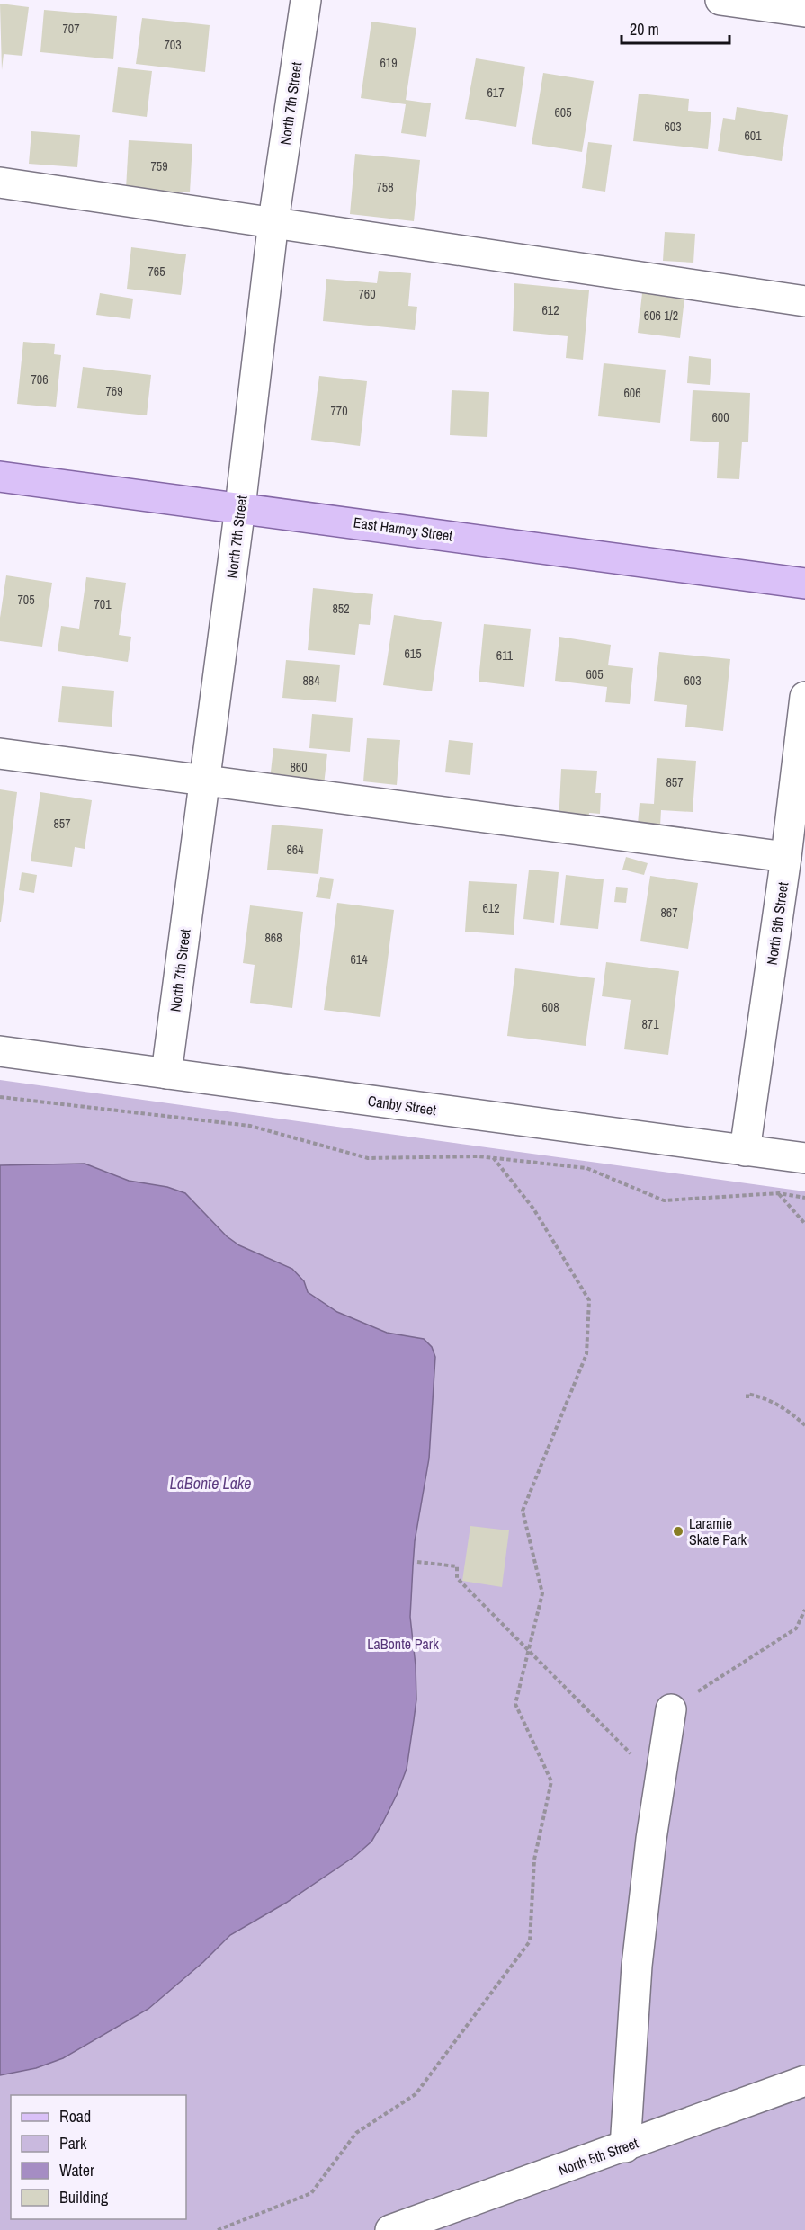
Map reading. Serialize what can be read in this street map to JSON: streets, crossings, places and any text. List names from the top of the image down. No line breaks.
{"streets":{"main road":["East Harney Street"],"street":["North 7th Street","North 6th Street","Canby Street","North 5th Street"]},"crossings":[["North 7th Street","East Harney Street"],["North 7th Street","Canby Street"],["North 6th Street","Canby Street"]],"water":["LaBonte Lake"],"parks":["LaBonte Park"],"places":["Laramie Skate Park"],"house_numbers":["707","703","619","617","605","603","601","759","758","765","760","612","606 1/2","706","769","606","770","600","705","701","852","615","611","605","884","603","860","857","857","864","612","867","868","614","608","871"],"legend":["Road","Park","Water","Building"],"scale_bar":"20 m"}
